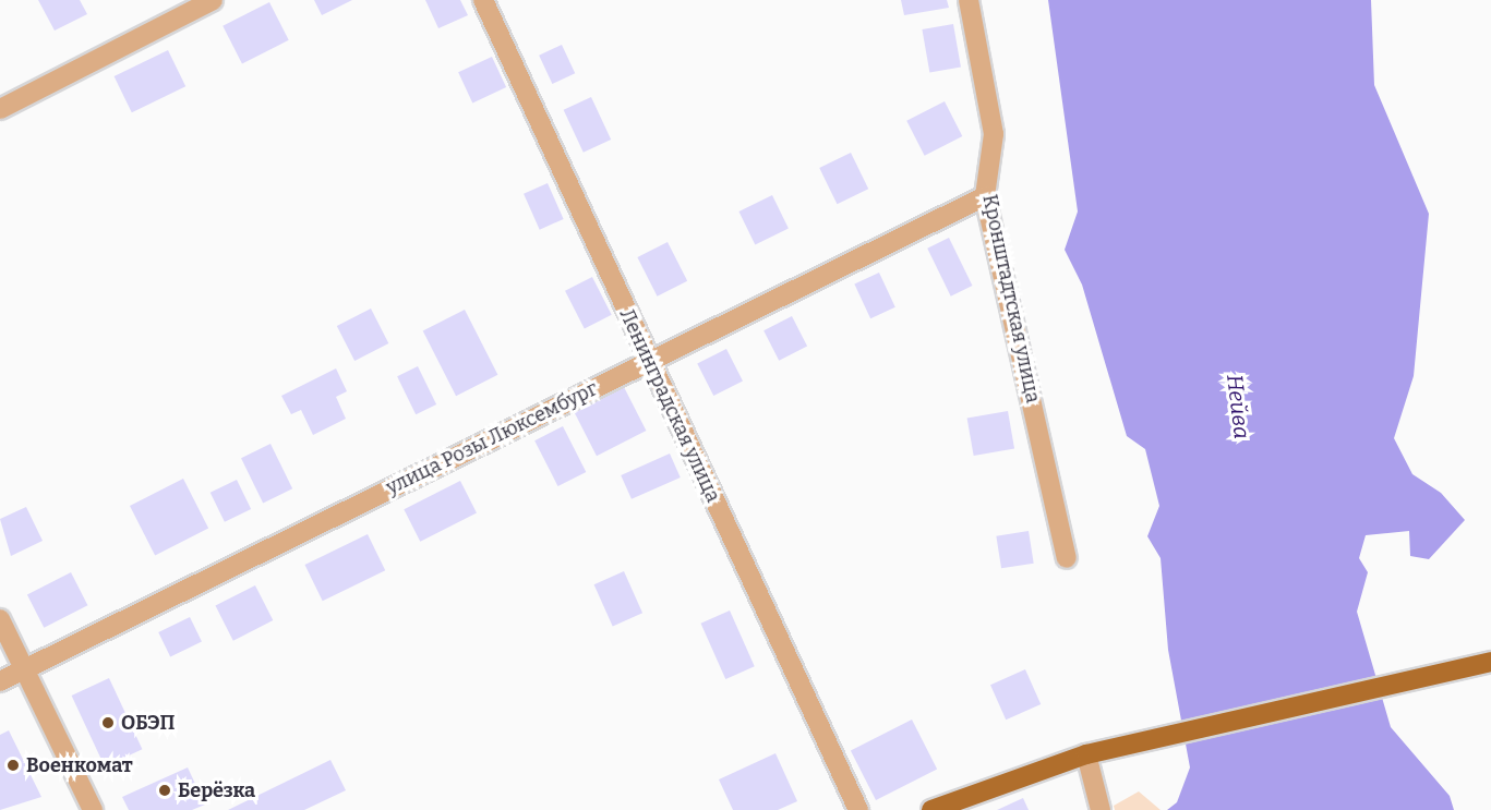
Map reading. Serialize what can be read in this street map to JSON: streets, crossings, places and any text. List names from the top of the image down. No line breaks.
{"streets":{"street":["Кронштадтская улица","Ленинградская улица","улица Розы Люксембург"]},"crossings":[["Кронштадтская улица","улица Розы Люксембург"],["Ленинградская улица","улица Розы Люксембург"]],"water":["Нейва"],"places":["ОБЭП","Военкомат","Берёзка"]}
